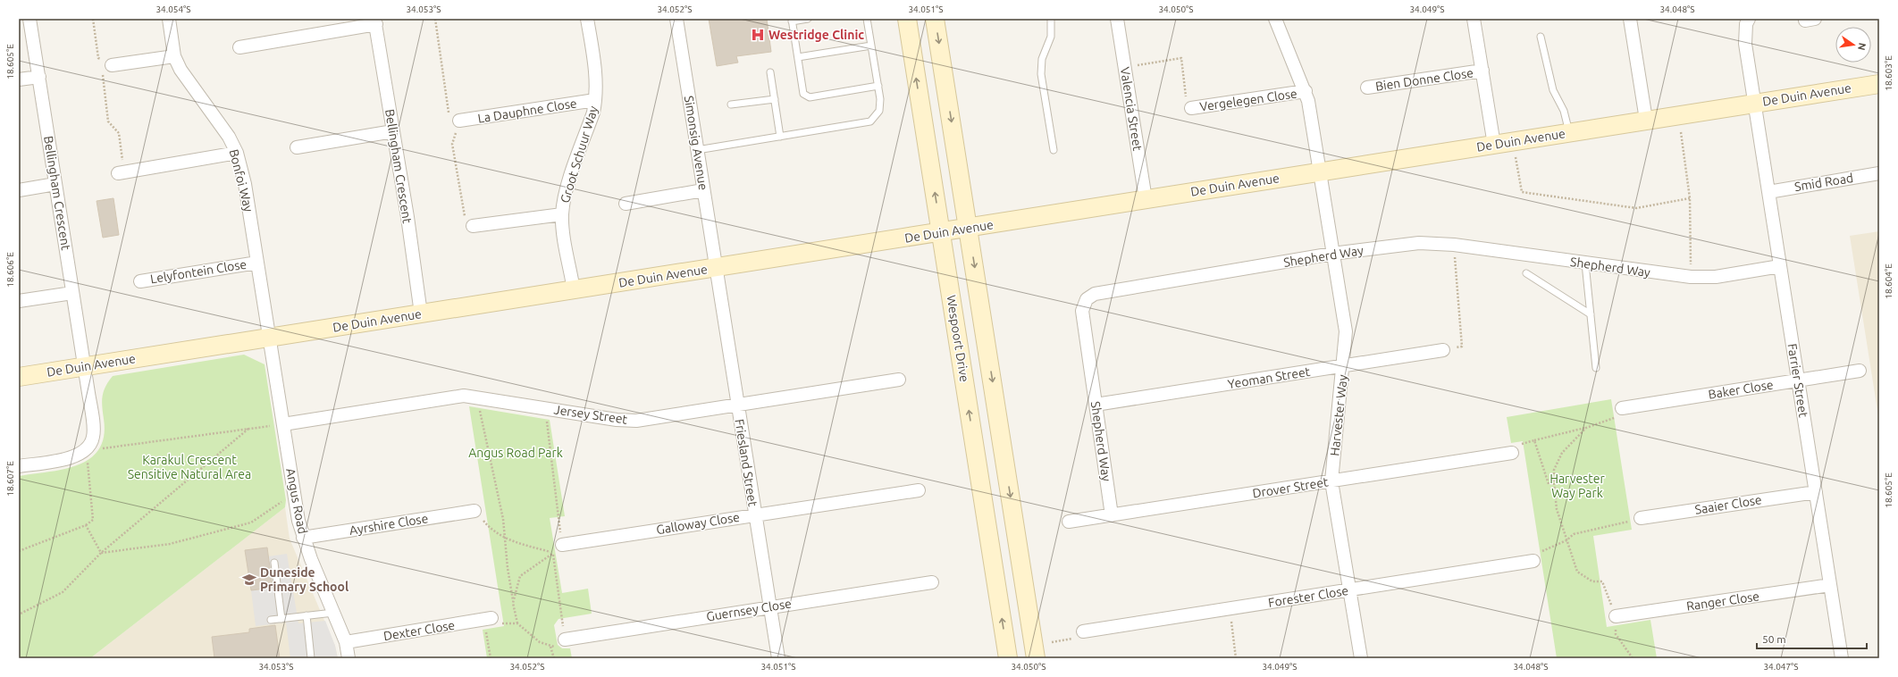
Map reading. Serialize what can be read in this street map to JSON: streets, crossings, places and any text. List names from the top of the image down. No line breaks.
{"streets":{"street":["Bien Donne Close","De Duin Avenue","Vergelegen Close","Valencia Street","La Dauphne Close","Simonsig Avenue","Groot Schuur Way","Bellingham Crescent","Bonfoi Way","Smid Road","Shepherd Way","Lelyfontein Close","Wespoort Drive","Yeoman Street","Farrier Street","Baker Close","Jersey Street","Harvester Way","Friesland Street","Drover Street","Angus Road","Saaier Close","Galloway Close","Ayrshire Close","Forester Close","Ranger Close","Guernsey Close","Dexter Close"]},"crossings":[["De Duin Avenue","Valencia Street"],["De Duin Avenue","Simonsig Avenue"],["De Duin Avenue","Groot Schuur Way"],["De Duin Avenue","Bellingham Crescent"],["De Duin Avenue","Bonfoi Way"],["De Duin Avenue","Wespoort Drive"],["De Duin Avenue","Farrier Street"],["De Duin Avenue","Harvester Way"],["De Duin Avenue","Friesland Street"],["De Duin Avenue","Angus Road"],["Vergelegen Close","Harvester Way"],["La Dauphne Close","Groot Schuur Way"],["Simonsig Avenue","Friesland Street"],["Bonfoi Way","Lelyfontein Close"],["Bonfoi Way","Angus Road"],["Smid Road","Farrier Street"],["Shepherd Way","Yeoman Street"],["Shepherd Way","Farrier Street"],["Shepherd Way","Harvester Way"],["Shepherd Way","Drover Street"],["Yeoman Street","Harvester Way"],["Farrier Street","Baker Close"],["Farrier Street","Saaier Close"],["Farrier Street","Ranger Close"],["Jersey Street","Friesland Street"],["Jersey Street","Angus Road"],["Harvester Way","Drover Street"],["Harvester Way","Forester Close"],["Friesland Street","Galloway Close"],["Friesland Street","Guernsey Close"],["Angus Road","Ayrshire Close"],["Angus Road","Dexter Close"]],"parks":["Angus Road Park","Karakul Crescent Sensitive Natural Area","Harvester Way Park"],"places":{"hospital":["Westridge Clinic"],"school or university":["Duneside Primary School"]},"scale_bar":"50 m","north":"right","coordinates":["34.054°S","34.053°S","34.052°S","34.051°S","34.050°S","34.049°S","34.048°S","18.605°E","18.603°E","18.606°E","18.604°E","18.607°E","34.047°S"]}
